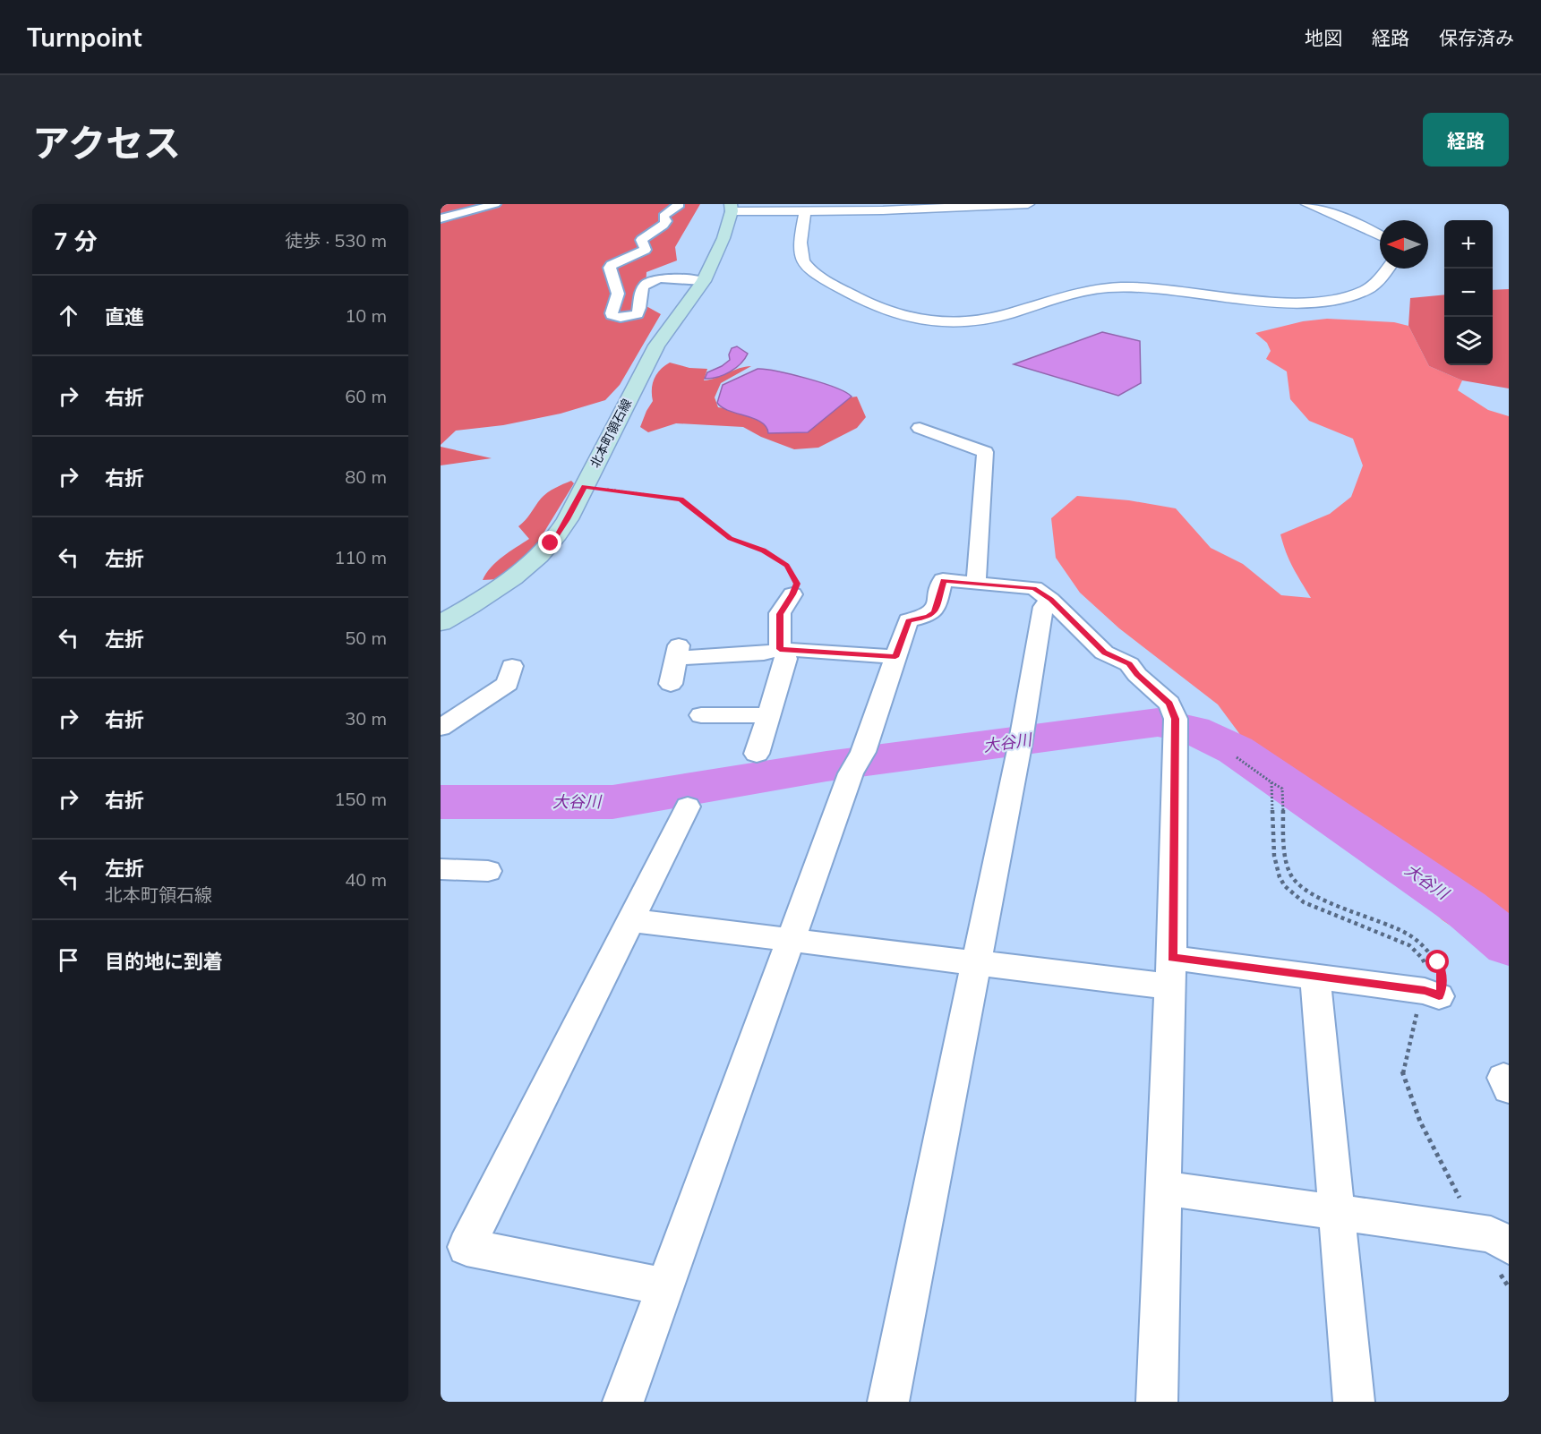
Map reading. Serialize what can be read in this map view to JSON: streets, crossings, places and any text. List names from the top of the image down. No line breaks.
{"streets":{"main road":["北本町領石線"]},"water":["大谷川"],"north":"left","page":{"header":"Turnpoint","nav":["地図","経路","保存済み"],"title":"アクセス","buttons":"経路","heading":["7 分","徒歩 · 530 m"],"map_buttons":["+","−"],"list":[["直進","10 m"],["右折","60 m"],["右折","80 m"],["左折","110 m"],["左折","50 m"],["右折","30 m"],["右折","150 m"],["左折","北本町領石線","40 m"],"目的地に到着"]}}
